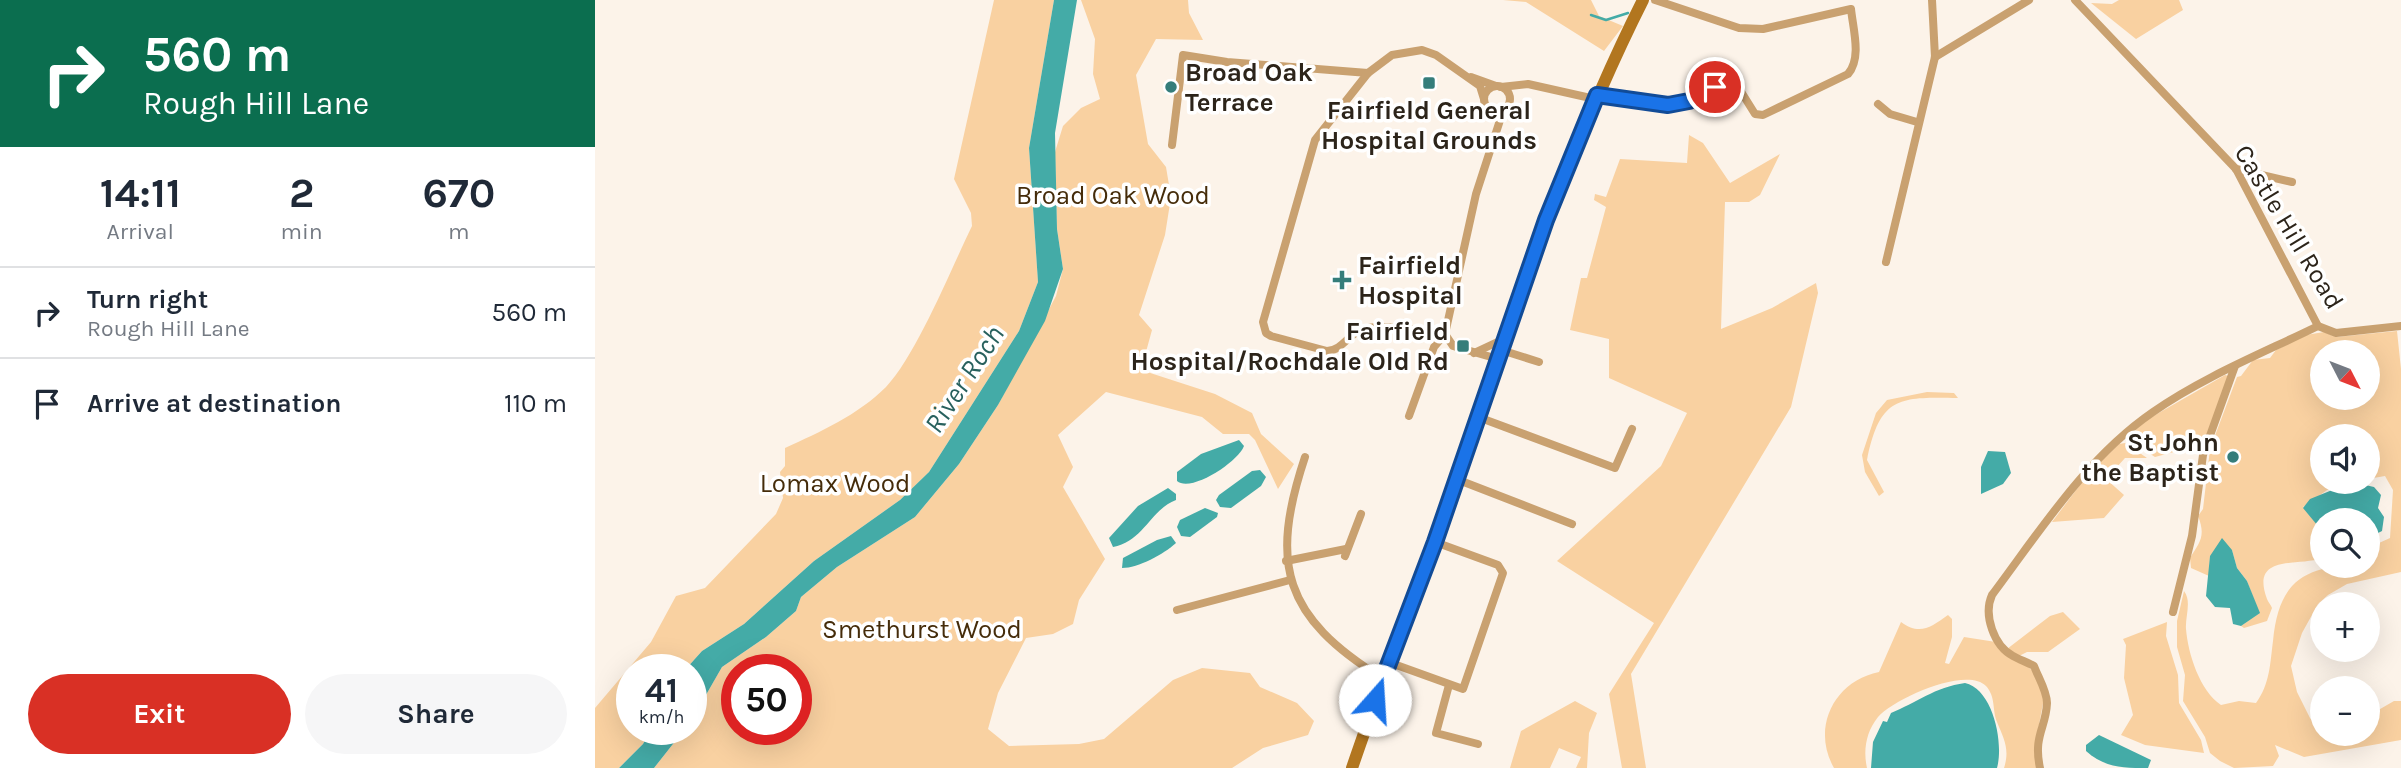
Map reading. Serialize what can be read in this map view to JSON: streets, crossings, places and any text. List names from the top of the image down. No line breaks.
{"streets":{"street":["Castle Hill Road"]},"water":["River Roch"],"parks":["Broad Oak Wood","Lomax Wood","Smethurst Wood"],"places":{"transit":["Fairfield General Hospital Grounds","Fairfield Hospital/Rochdale Old Rd"],"other":["Broad Oak Terrace","St John the Baptist"],"health":["Fairfield Hospital"]},"north":"bottom right","page":{"turn":["560 m","Rough Hill Lane"],"eta":["14:11","Arrival","2","min","670","m"],"list":[{"name":"Turn right","note":"Rough Hill Lane","value":"560 m"},{"name":"Arrive at destination","value":"110 m"}],"map_buttons":["+","−"],"speed":"41 km/h","limit":"50","buttons":["Exit","Share"]}}
